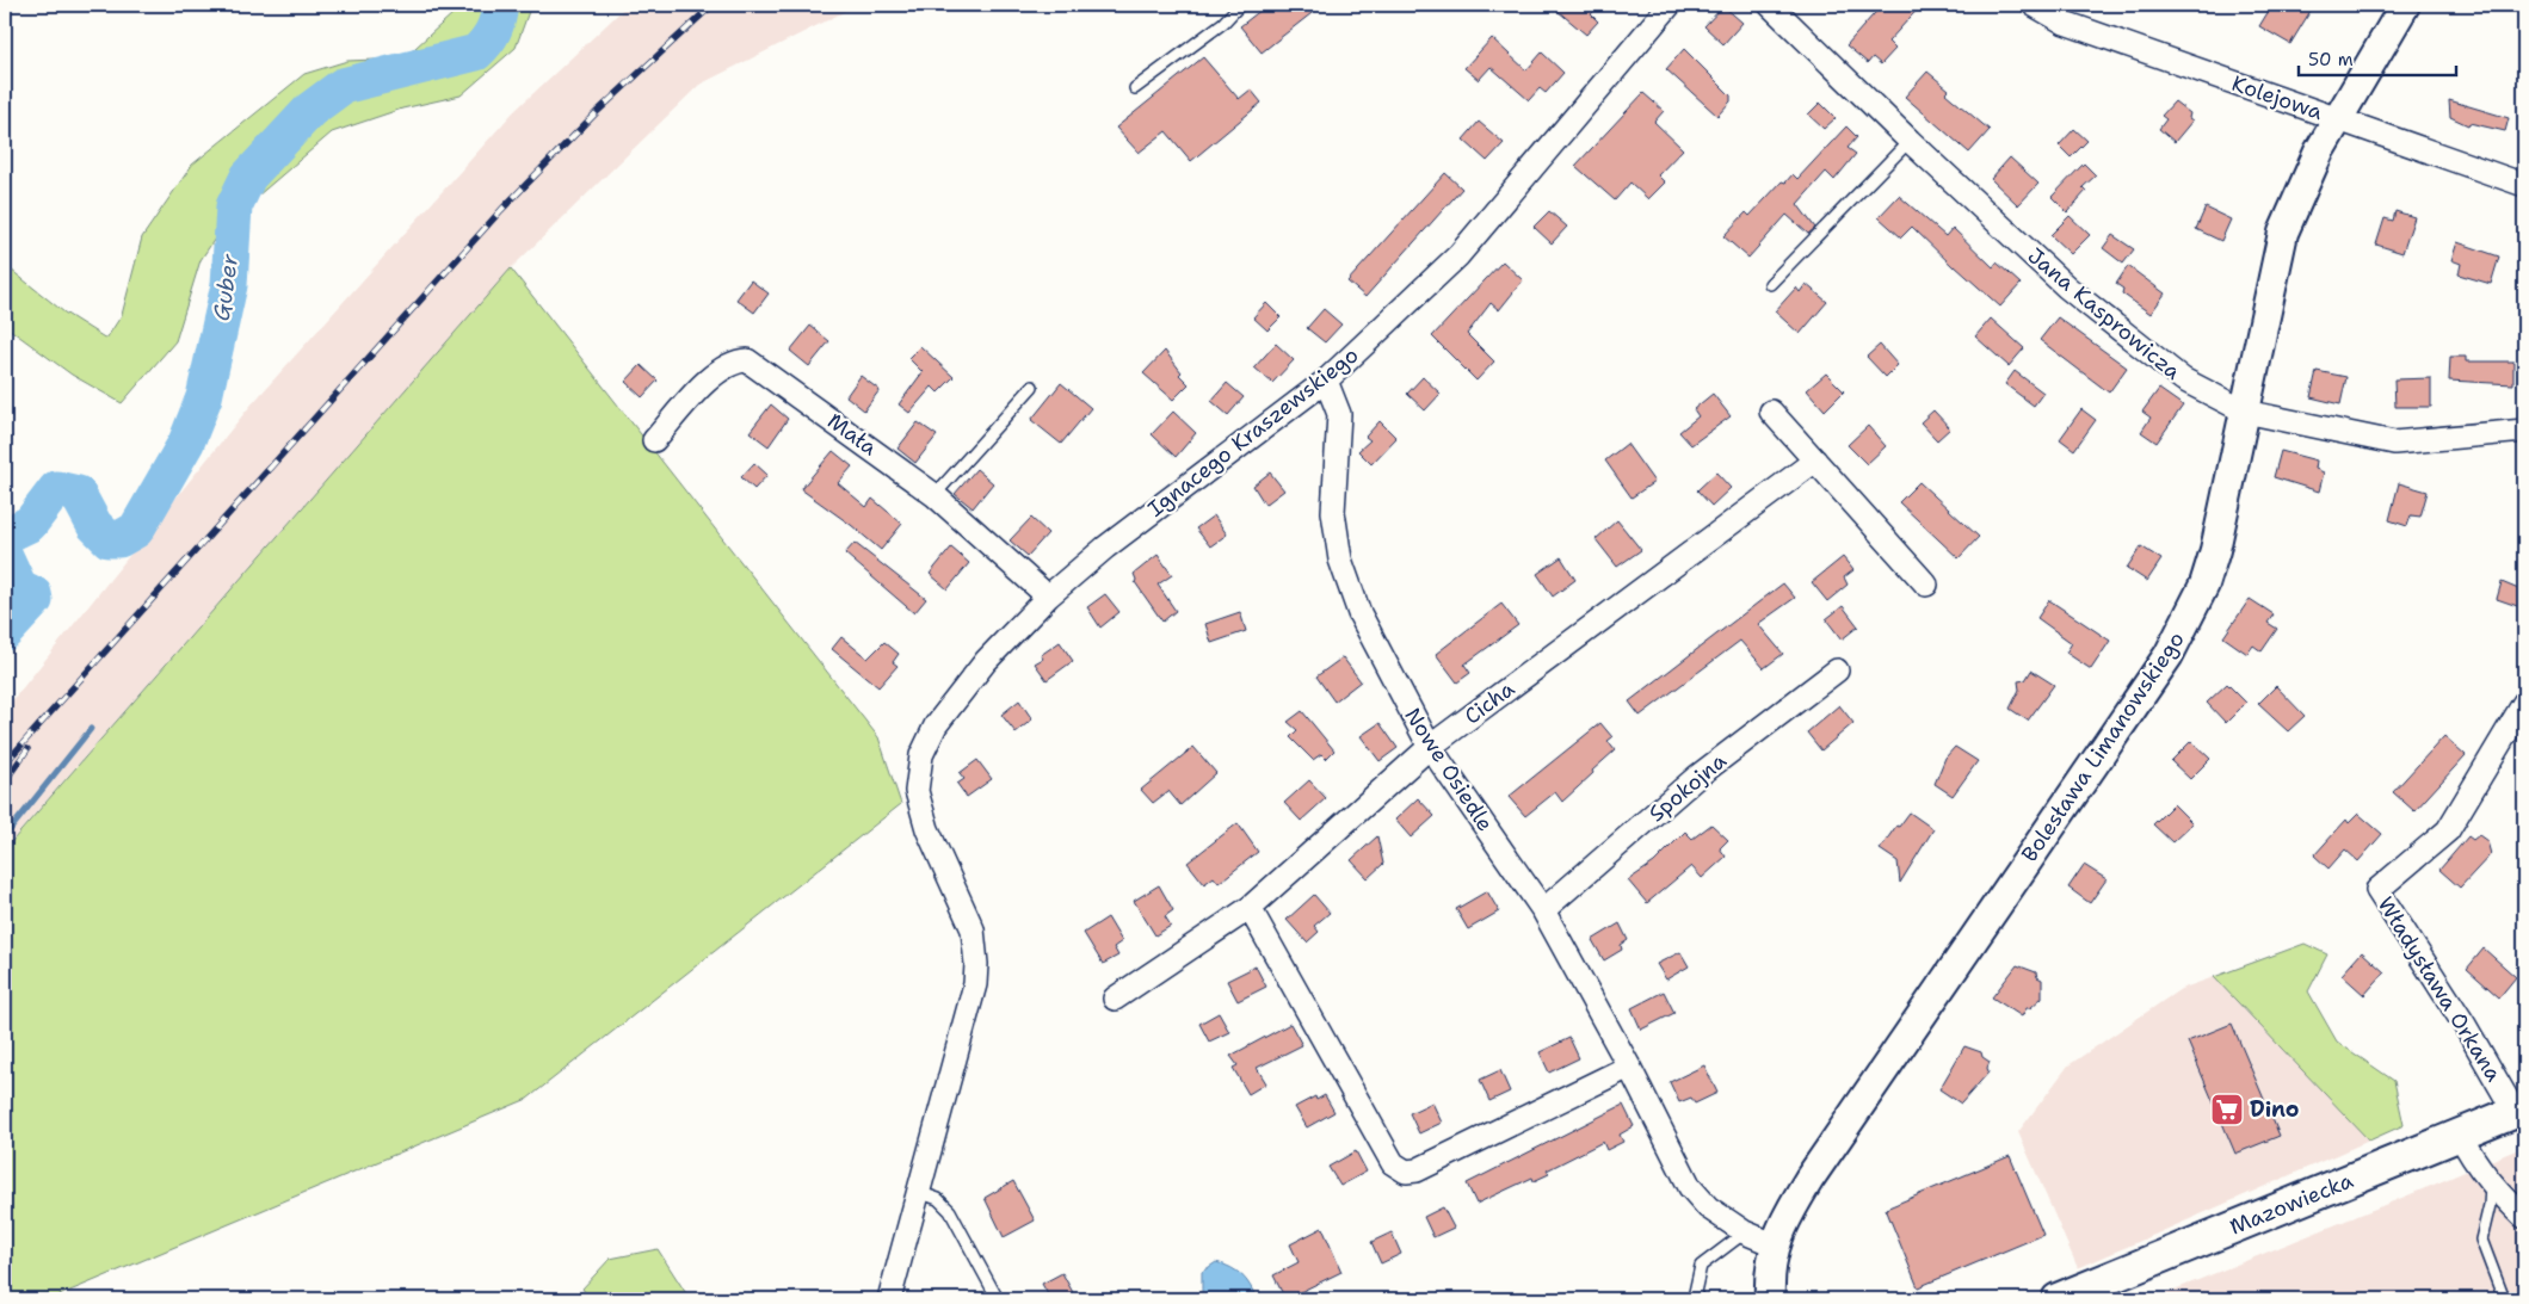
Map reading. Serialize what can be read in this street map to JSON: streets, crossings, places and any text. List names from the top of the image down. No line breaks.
{"streets":{"main road":["Mazowiecka"],"street":["Kolejowa","Jana Kasprowicza","Ignacego Kraszewskiego","Mała","Cicha","Bolesława Limanowskiego","Nowe Osiedle","Spokojna","Władysława Orkana"]},"crossings":[["Kolejowa","Bolesława Limanowskiego"],["Jana Kasprowicza","Bolesława Limanowskiego"],["Ignacego Kraszewskiego","Mała"],["Ignacego Kraszewskiego","Nowe Osiedle"],["Cicha","Nowe Osiedle"],["Bolesława Limanowskiego","Nowe Osiedle"],["Nowe Osiedle","Spokojna"],["Władysława Orkana","Mazowiecka"]],"water":["Guber"],"places":{"supermarket":["Dino"]},"scale_bar":"50 m"}
